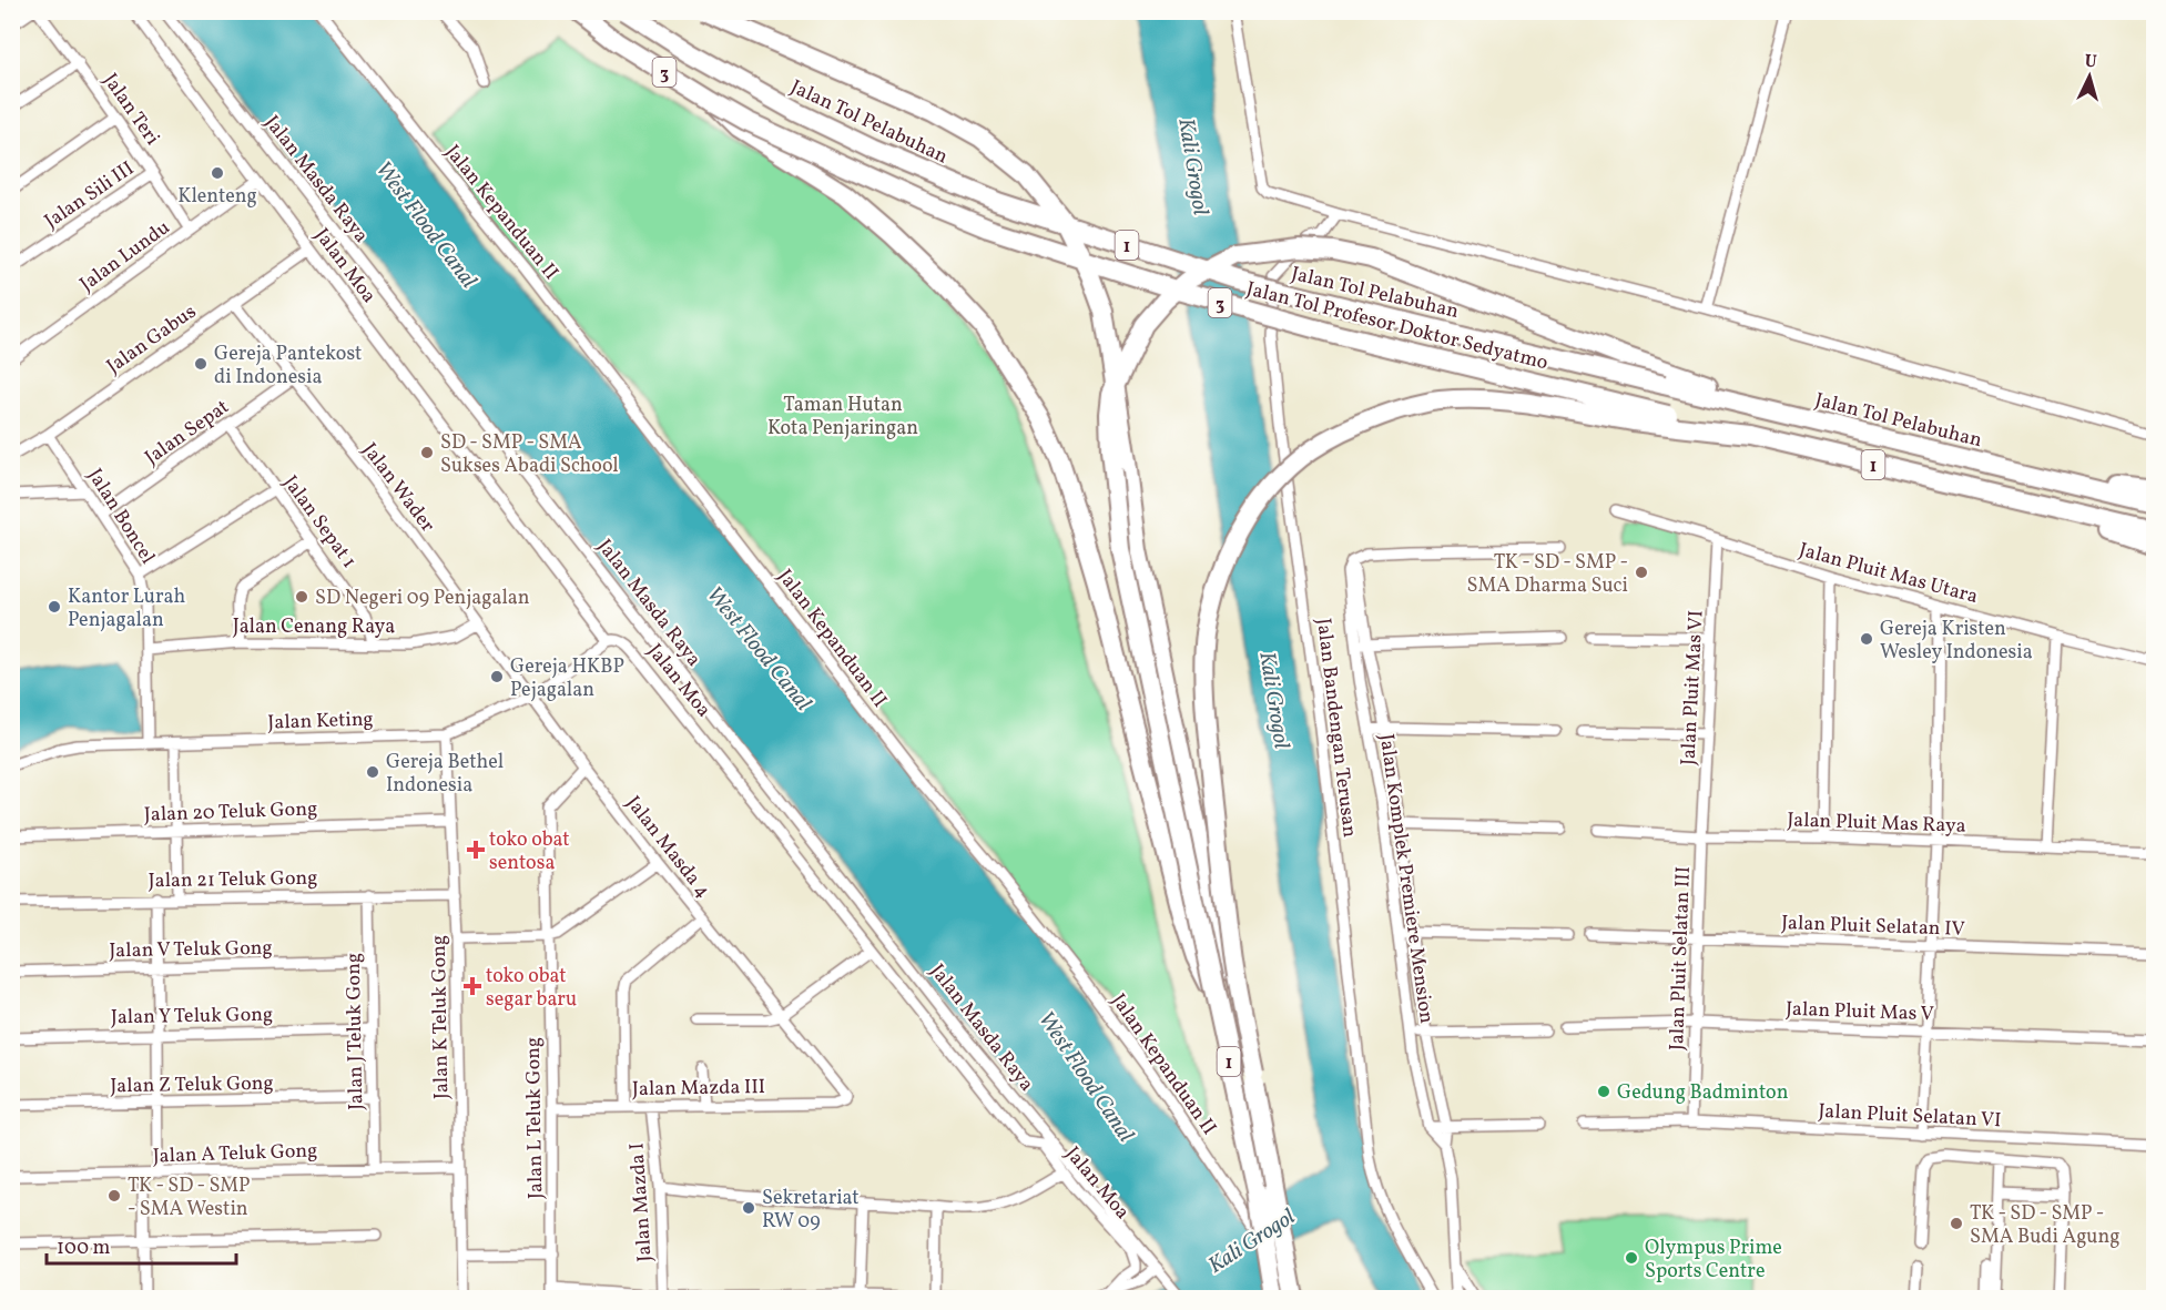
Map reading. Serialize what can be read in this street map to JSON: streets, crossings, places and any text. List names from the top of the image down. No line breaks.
{"streets":{"highway":["3","Jalan Tol Pelabuhan","1","Jalan Tol Profesor Doktor Sedyatmo"],"street":["Jalan Teri","Jalan Masda Raya","Jalan Sili III","Jalan Kepanduan II","Jalan Lundu","Jalan Moa","Jalan Gabus","Jalan Sepat","Jalan Wader","Jalan Boncel","Jalan Sepat 1","Jalan Pluit Mas Utara","Jalan Cenang Raya","Jalan Pluit Mas VI","Jalan Keting","Jalan Bandengan Terusan","Jalan 20 Teluk Gong","Jalan Pluit Mas Raya","Jalan Masda 4","Jalan 21 Teluk Gong","Jalan Komplek Premiere Mension","Jalan Pluit Selatan IV","Jalan V Teluk Gong","Jalan Pluit Selatan III","Jalan Pluit Mas V","Jalan Y Teluk Gong","Jalan K Teluk Gong","Jalan J Teluk Gong","Jalan Z Teluk Gong","Jalan Mazda III","Jalan Pluit Selatan VI","Jalan L Teluk Gong","Jalan A Teluk Gong","Jalan Mazda I"]},"crossings":[["Jalan Teri","Jalan Sili III"],["Jalan Teri","Jalan Lundu"],["1","Jalan Tol Profesor Doktor Sedyatmo"],["Jalan Lundu","Jalan Moa"],["Jalan Moa","Jalan Gabus"],["Jalan Moa","Jalan Keting"],["Jalan Gabus","Jalan Wader"],["Jalan Gabus","Jalan Boncel"],["Jalan Sepat","Jalan Wader"],["Jalan Sepat","Jalan Boncel"],["Jalan Sepat","Jalan Sepat 1"],["Jalan Wader","Jalan Cenang Raya"],["Jalan Wader","Jalan Keting"],["Jalan Wader","Jalan Masda 4"],["Jalan Boncel","Jalan Cenang Raya"],["Jalan Boncel","Jalan Keting"],["Jalan Sepat 1","Jalan Cenang Raya"],["Jalan Pluit Mas Utara","Jalan Pluit Mas VI"],["Jalan Pluit Mas VI","Jalan Pluit Mas Raya"],["Jalan Pluit Mas VI","Jalan Pluit Selatan III"],["Jalan Keting","Jalan Masda 4"],["Jalan Keting","Jalan K Teluk Gong"],["Jalan 20 Teluk Gong","Jalan K Teluk Gong"],["Jalan Pluit Mas Raya","Jalan Pluit Selatan III"],["Jalan Masda 4","Jalan Mazda III"],["Jalan Masda 4","Jalan L Teluk Gong"],["Jalan 21 Teluk Gong","Jalan K Teluk Gong"],["Jalan 21 Teluk Gong","Jalan J Teluk Gong"],["Jalan Pluit Selatan IV","Jalan Pluit Selatan III"],["Jalan V Teluk Gong","Jalan J Teluk Gong"],["Jalan Pluit Selatan III","Jalan Pluit Mas V"],["Jalan Pluit Selatan III","Jalan Pluit Selatan VI"],["Jalan Y Teluk Gong","Jalan J Teluk Gong"],["Jalan K Teluk Gong","Jalan A Teluk Gong"],["Jalan J Teluk Gong","Jalan Z Teluk Gong"],["Jalan J Teluk Gong","Jalan A Teluk Gong"],["Jalan Mazda III","Jalan L Teluk Gong"],["Jalan Mazda III","Jalan Mazda I"]],"water":["Kali Grogol","West Flood Canal"],"parks":["Taman Hutan Kota Penjaringan"],"places":{"other":["Klenteng","Gereja Pantekost di Indonesia","SD - SMP - SMA Sukses Abadi School","TK - SD - SMP - SMA Dharma Suci","SD Negeri 09 Penjagalan","Kantor Lurah Penjagalan","Gereja Kristen Wesley Indonesia","Gereja HKBP Pejagalan","Gereja Bethel Indonesia","Gedung Badminton","TK - SD - SMP - SMA Westin","Sekretariat RW 09","TK - SD - SMP - SMA Budi Agung","Olympus Prime Sports Centre"],"health":["toko obat sentosa","toko obat segar baru"]},"scale_bar":"100 m","north":"top"}
